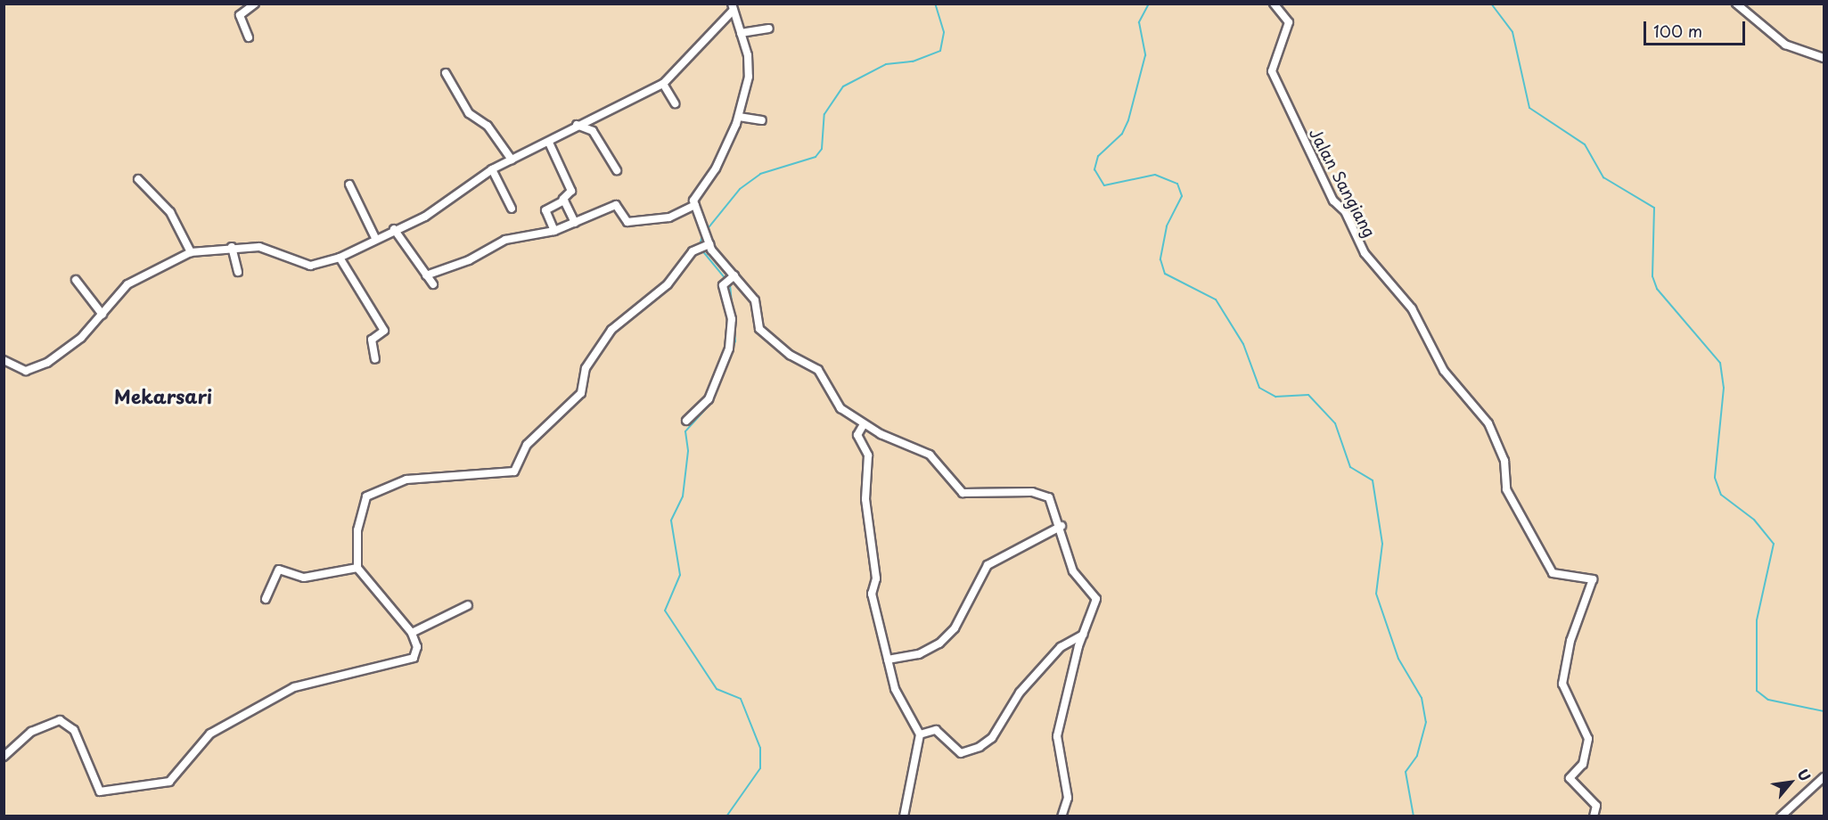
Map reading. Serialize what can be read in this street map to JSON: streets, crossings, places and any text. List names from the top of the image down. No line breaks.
{"streets":{"street":["Jalan Sangiang"]},"districts":["Mekarsari"],"scale_bar":"100 m","north":"top right"}
